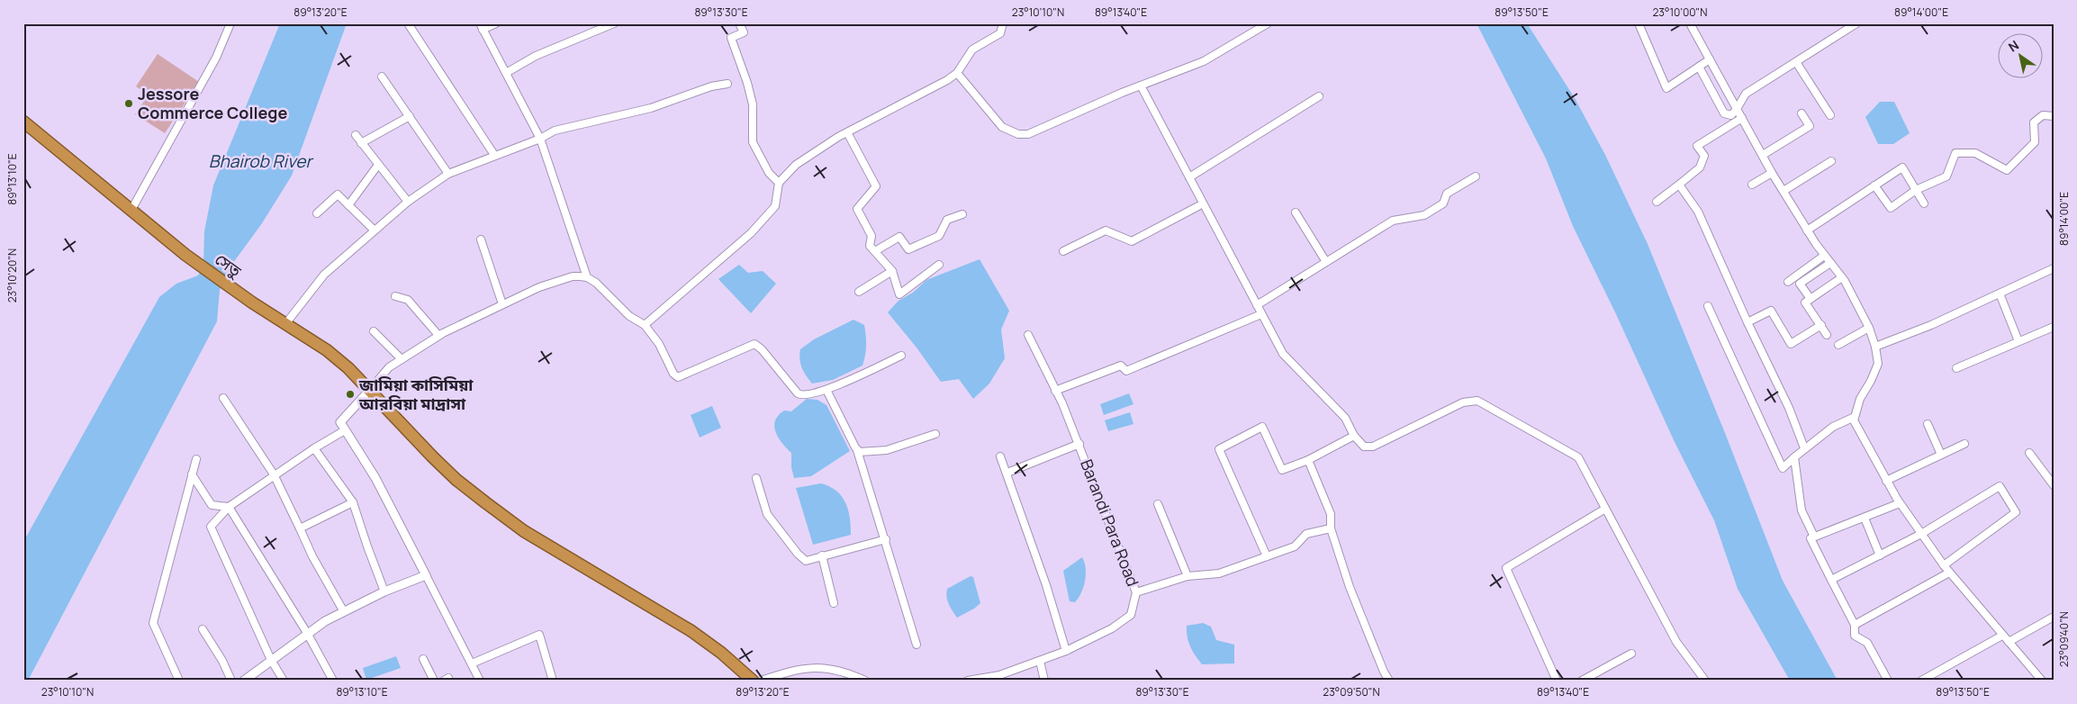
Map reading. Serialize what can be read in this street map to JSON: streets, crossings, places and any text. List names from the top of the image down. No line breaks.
{"streets":{"highway":["সেতু"],"street":["Barandi Para Road"]},"water":["Bhairob River"],"places":["Jessore Commerce College","জামিয়া কাসিমিয়া আরবিয়া মাদ্রাসা"],"north":"top left","coordinates":["89°13'20\"E","89°13'30\"E","23°10'10\"N","89°13'40\"E","89°13'50\"E","23°10'00\"N","89°14'00\"E","89°13'10\"E","23°10'20\"N","23°09'40\"N","23°09'50\"N"]}
